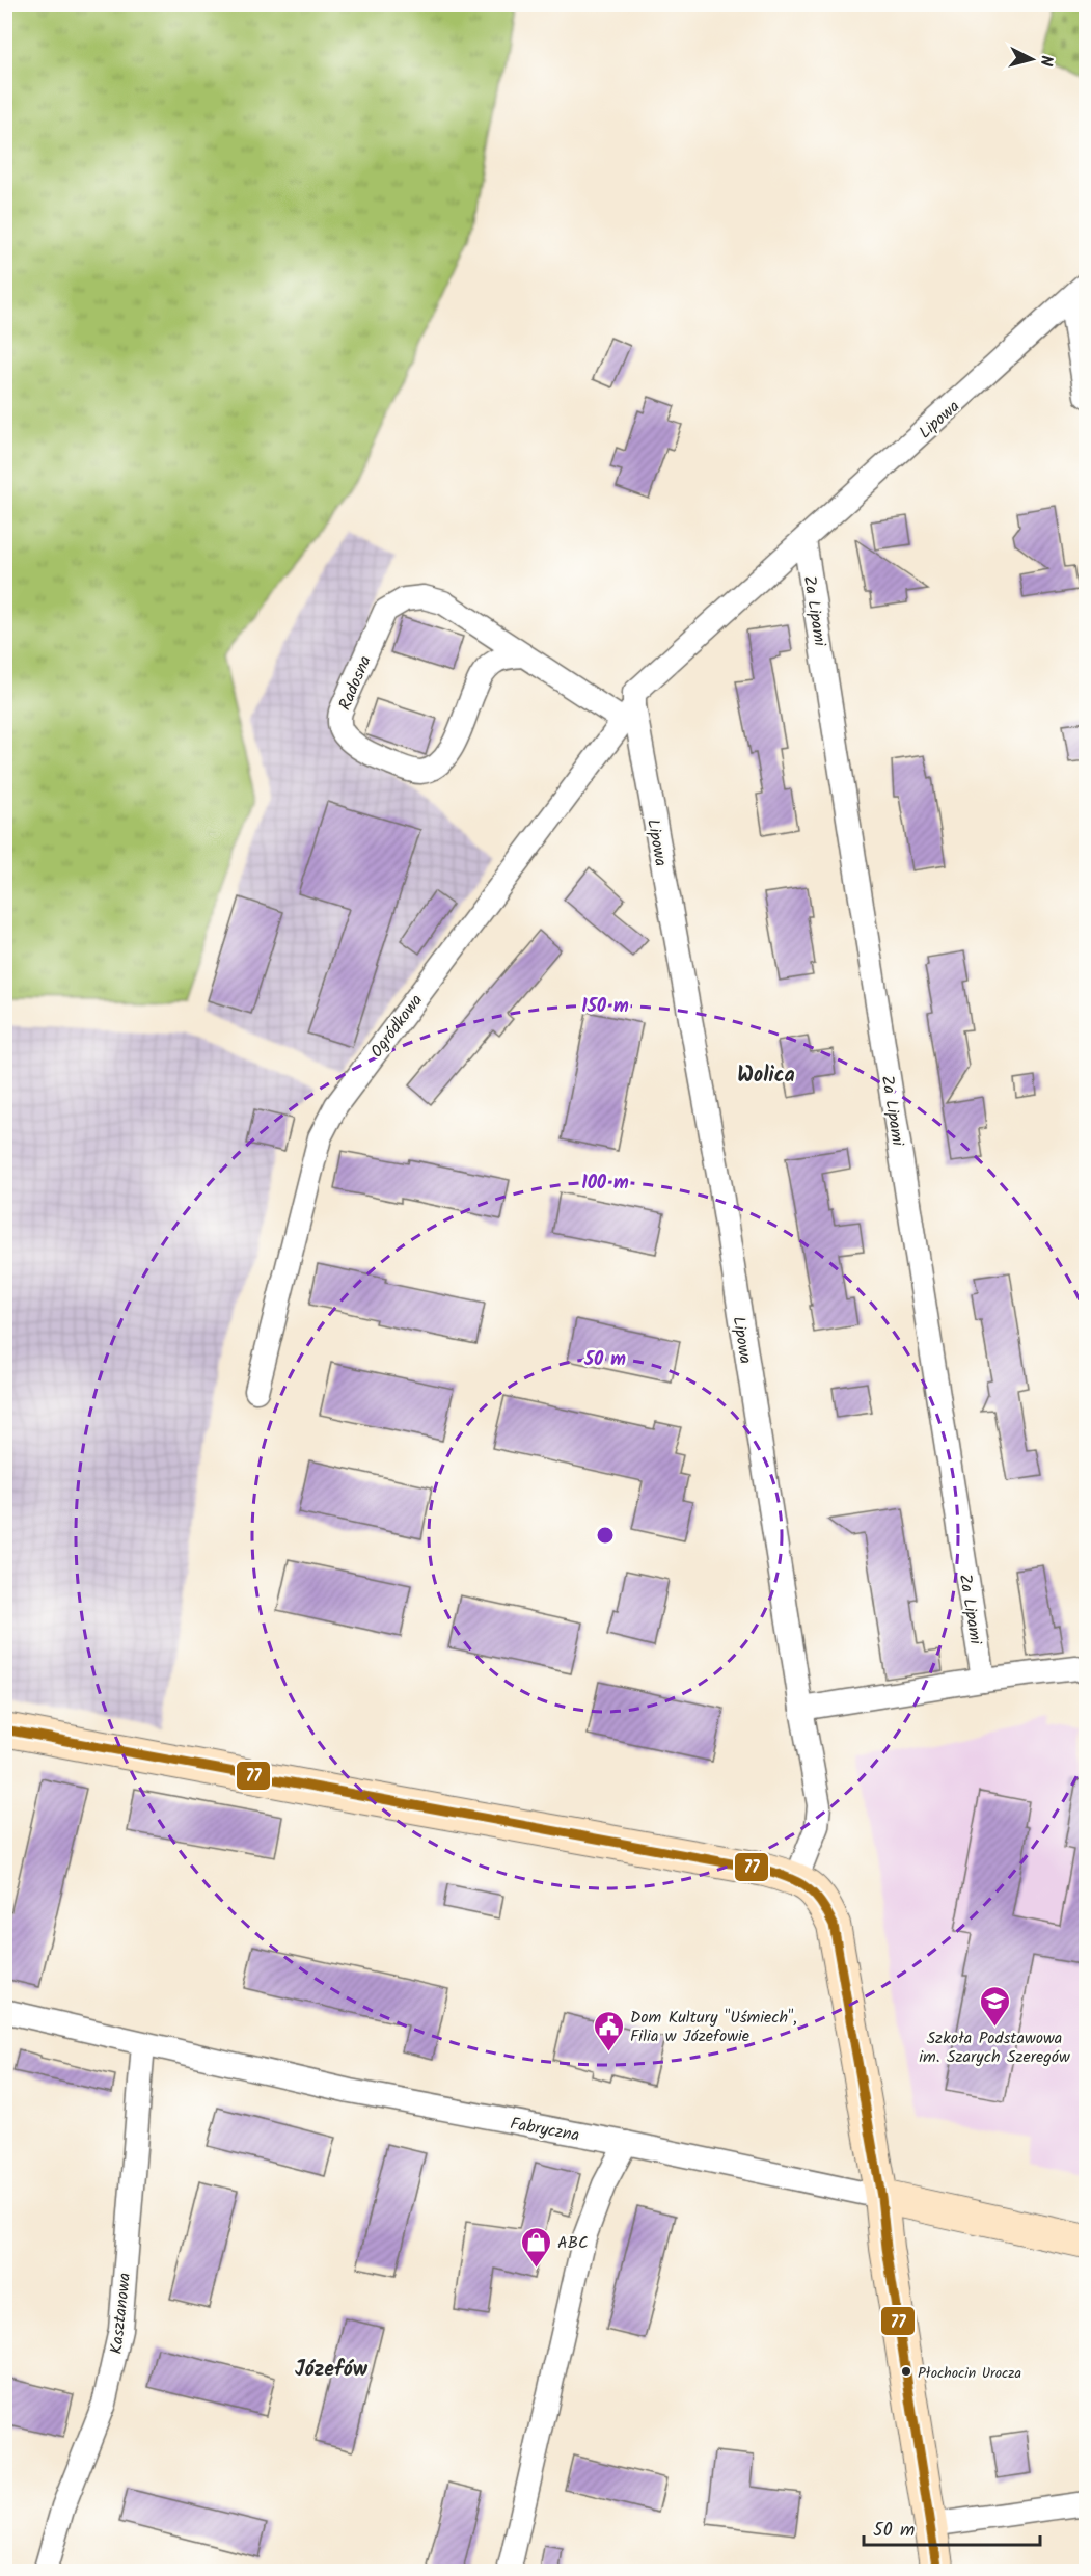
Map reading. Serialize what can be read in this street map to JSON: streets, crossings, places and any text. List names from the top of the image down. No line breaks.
{"streets":{"main road":["Fabryczna"],"street":["Lipowa","Za Lipami","Radosna","Ogródkowa","Kasztanowa"]},"crossings":[["Lipowa","Za Lipami"],["Lipowa","Radosna"],["Lipowa","Ogródkowa"],["Radosna","Ogródkowa"],["Fabryczna","Kasztanowa"]],"districts":["Wolica","Józefów"],"places":{"school or university":["Szkoła Podstawowa im. Szarych Szeregów"],"public building":["Dom Kultury \"Uśmiech\", Filia w Józefowie"],"shop":["ABC"],"other":["Płochocin Urocza"]},"lines":["transit line 77"],"scale_bar":"50 m","north":"right","rings":["150 m","100 m","50 m"]}
